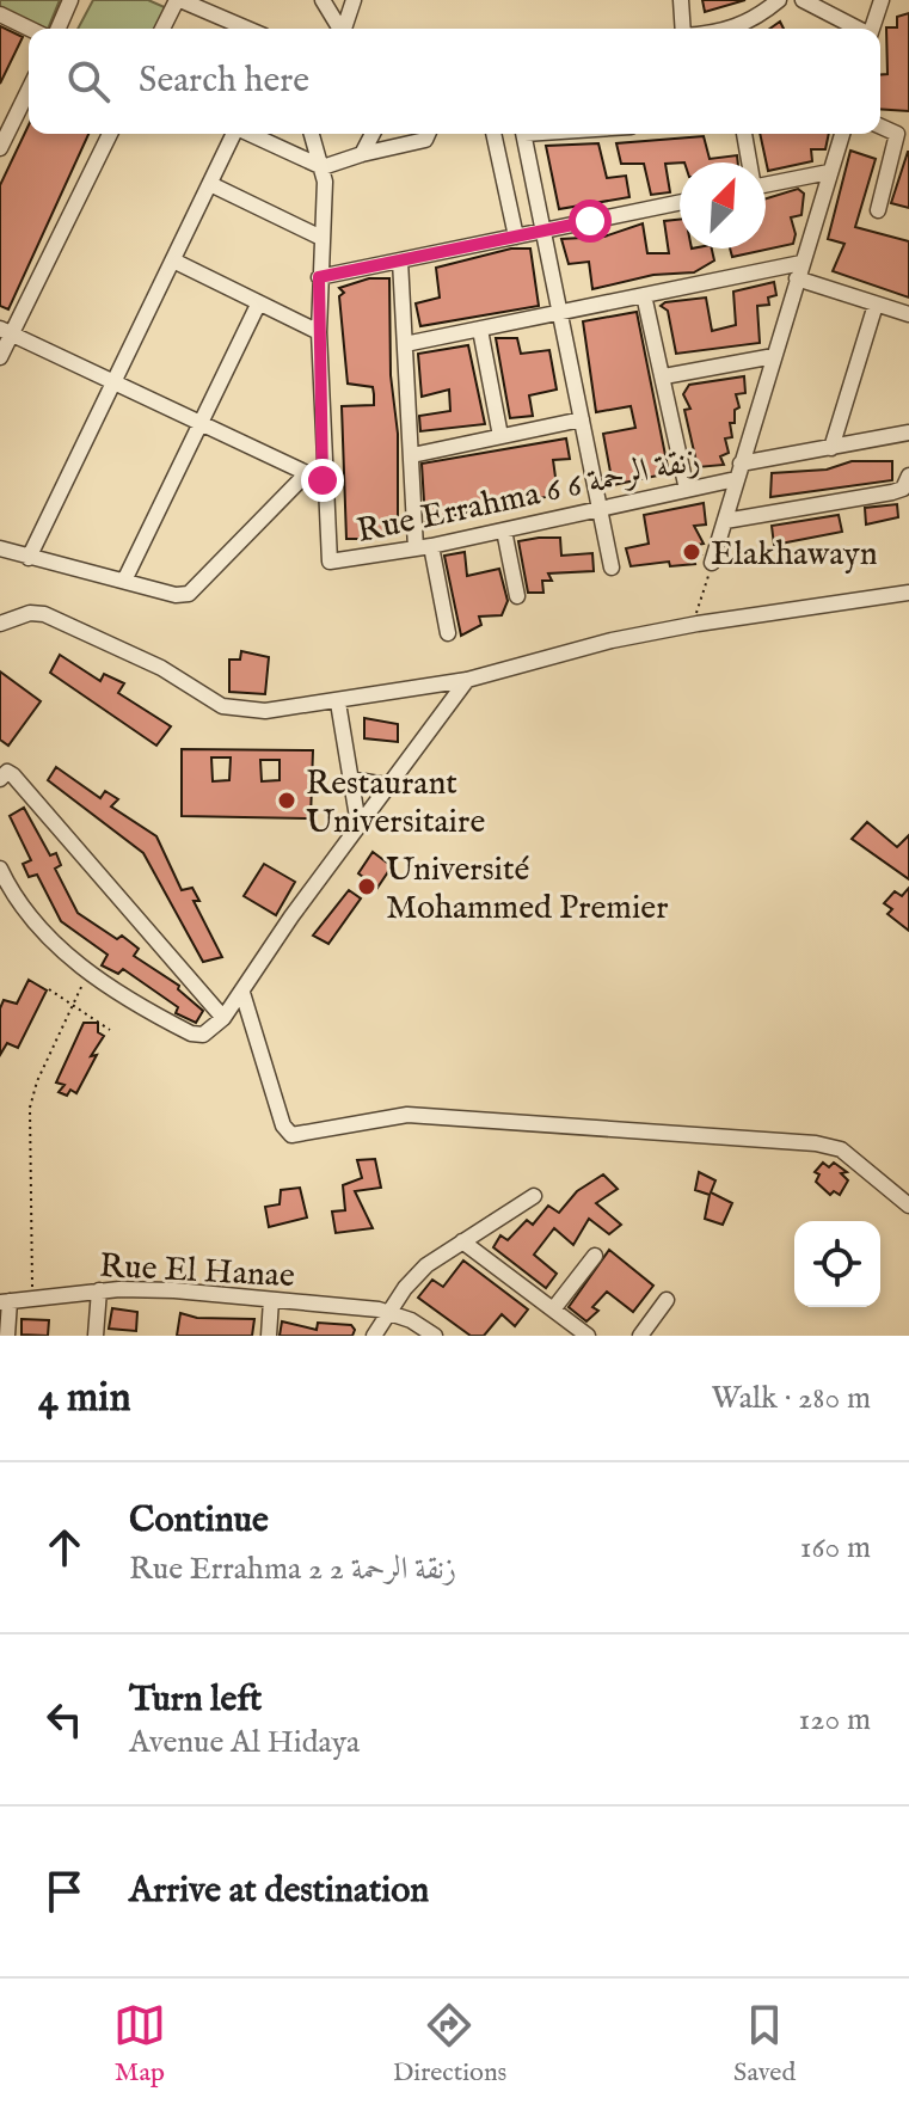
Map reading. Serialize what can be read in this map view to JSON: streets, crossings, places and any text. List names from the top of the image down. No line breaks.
{"streets":{"street":["Rue Errahma 6 6 زنقة الرحمة","Rue El Hanae"]},"places":["Elakhawayn","Restaurant Universitaire","Université Mohammed Premier"],"north":"top right","page":{"search":"Search here","heading":["4 min","Walk · 280 m"],"list":[["Continue","Rue Errahma 2 2 زنقة الرحمة","160 m"],["Turn left","Avenue Al Hidaya","120 m"],"Arrive at destination"],"nav":["Map","Directions","Saved"]}}
